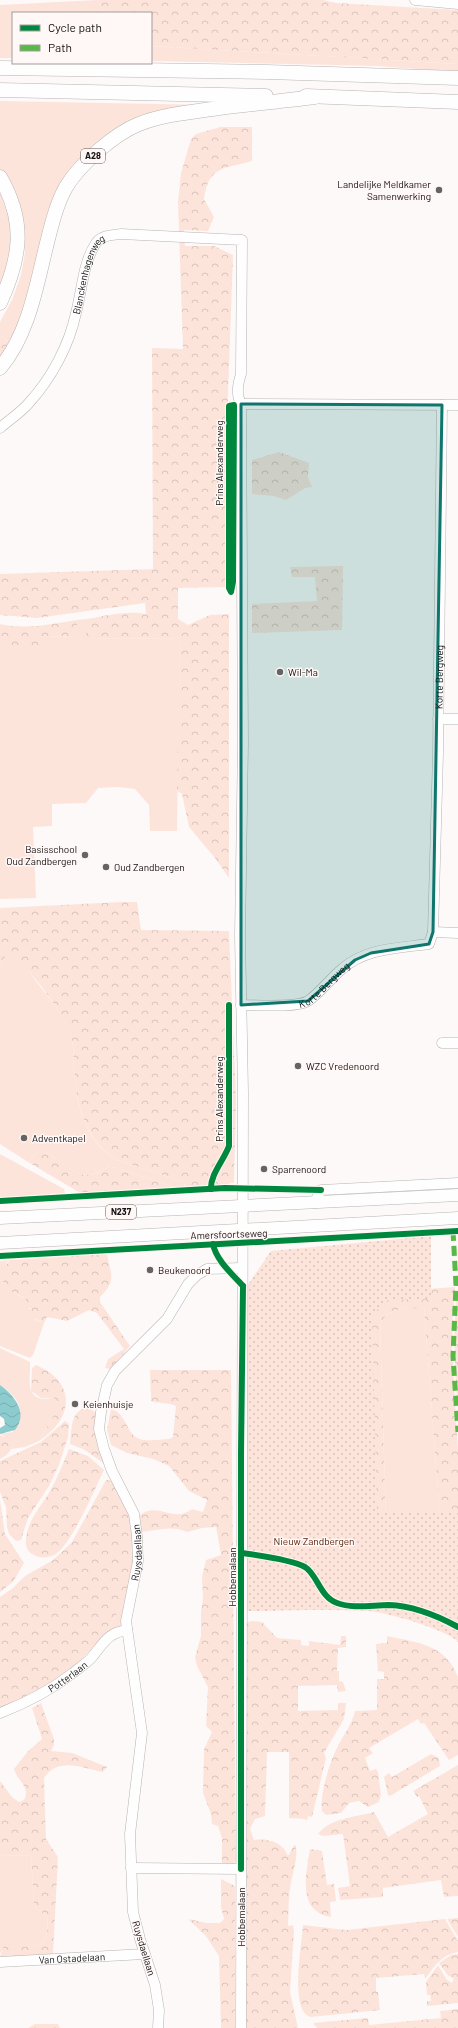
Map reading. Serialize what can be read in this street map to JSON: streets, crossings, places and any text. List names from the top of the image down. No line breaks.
{"streets":{"highway":["A28"],"main road":["N237","Amersfoortseweg"],"street":["Blanckenhagenweg","Korte Bergweg","Ruysdaellaan","Hobbemalaan","Potterlaan","Van Ostadelaan"],"cycle path":["Prins Alexanderweg"]},"crossings":[["N237","Hobbemalaan"],["Amersfoortseweg","Hobbemalaan"],["Ruysdaellaan","Hobbemalaan"],["Ruysdaellaan","Potterlaan"],["Ruysdaellaan","Van Ostadelaan"]],"parks":["Nieuw Zandbergen"],"places":["Landelijke Meldkamer Samenwerking","Wil-Ma","Basisschool Oud Zandbergen","Oud Zandbergen","WZC Vredenoord","Adventkapel","Sparrenoord","Beukenoord","Keienhuisje"],"legend":["Cycle path","Path"]}
